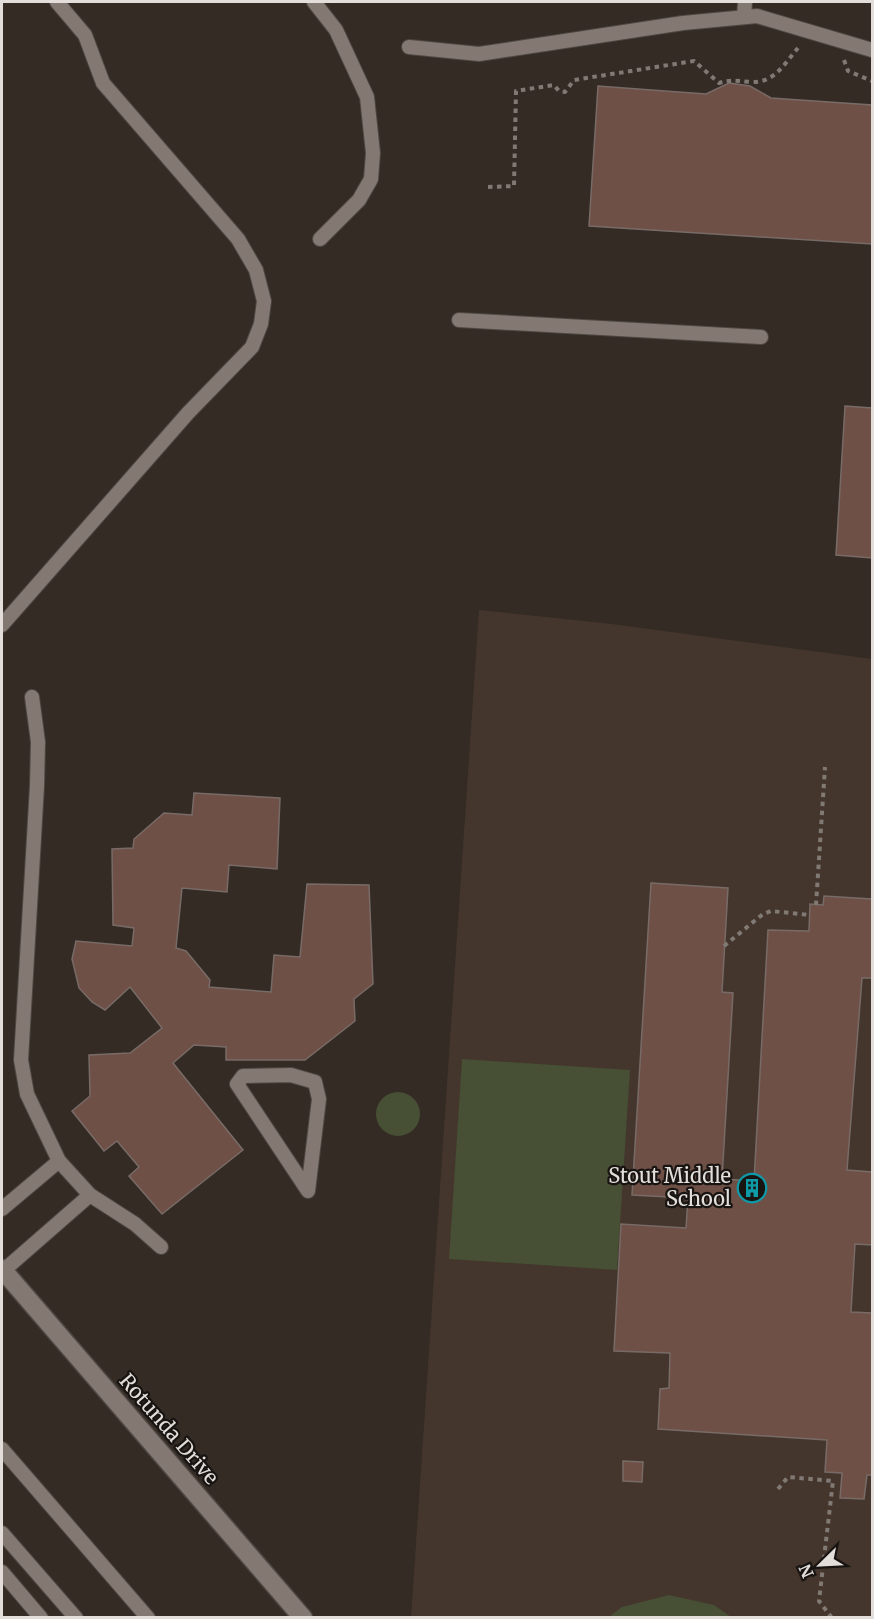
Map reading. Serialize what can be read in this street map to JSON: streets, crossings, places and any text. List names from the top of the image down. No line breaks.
{"streets":{"main road":["Rotunda Drive"]},"places":{"building":["Stout Middle School"]},"north":"bottom left"}
